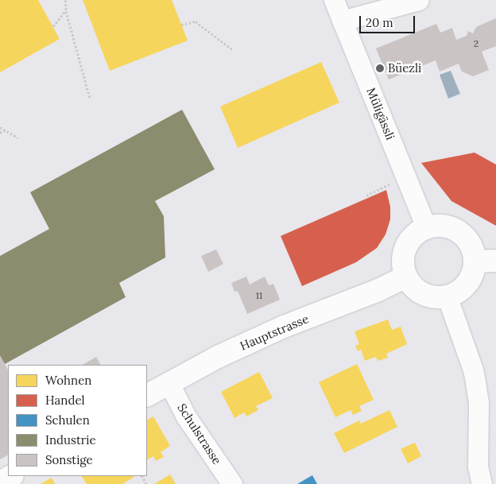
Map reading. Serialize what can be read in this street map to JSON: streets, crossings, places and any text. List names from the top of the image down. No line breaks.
{"streets":{"main road":["Hauptstrasse"],"street":["Müligässli","Schulstrasse"]},"crossings":[["Müligässli","Hauptstrasse"],["Hauptstrasse","Schulstrasse"]],"places":["Büezli"],"house_numbers":["2","11"],"legend":["Wohnen","Handel","Schulen","Industrie","Sonstige"],"scale_bar":"20 m"}
